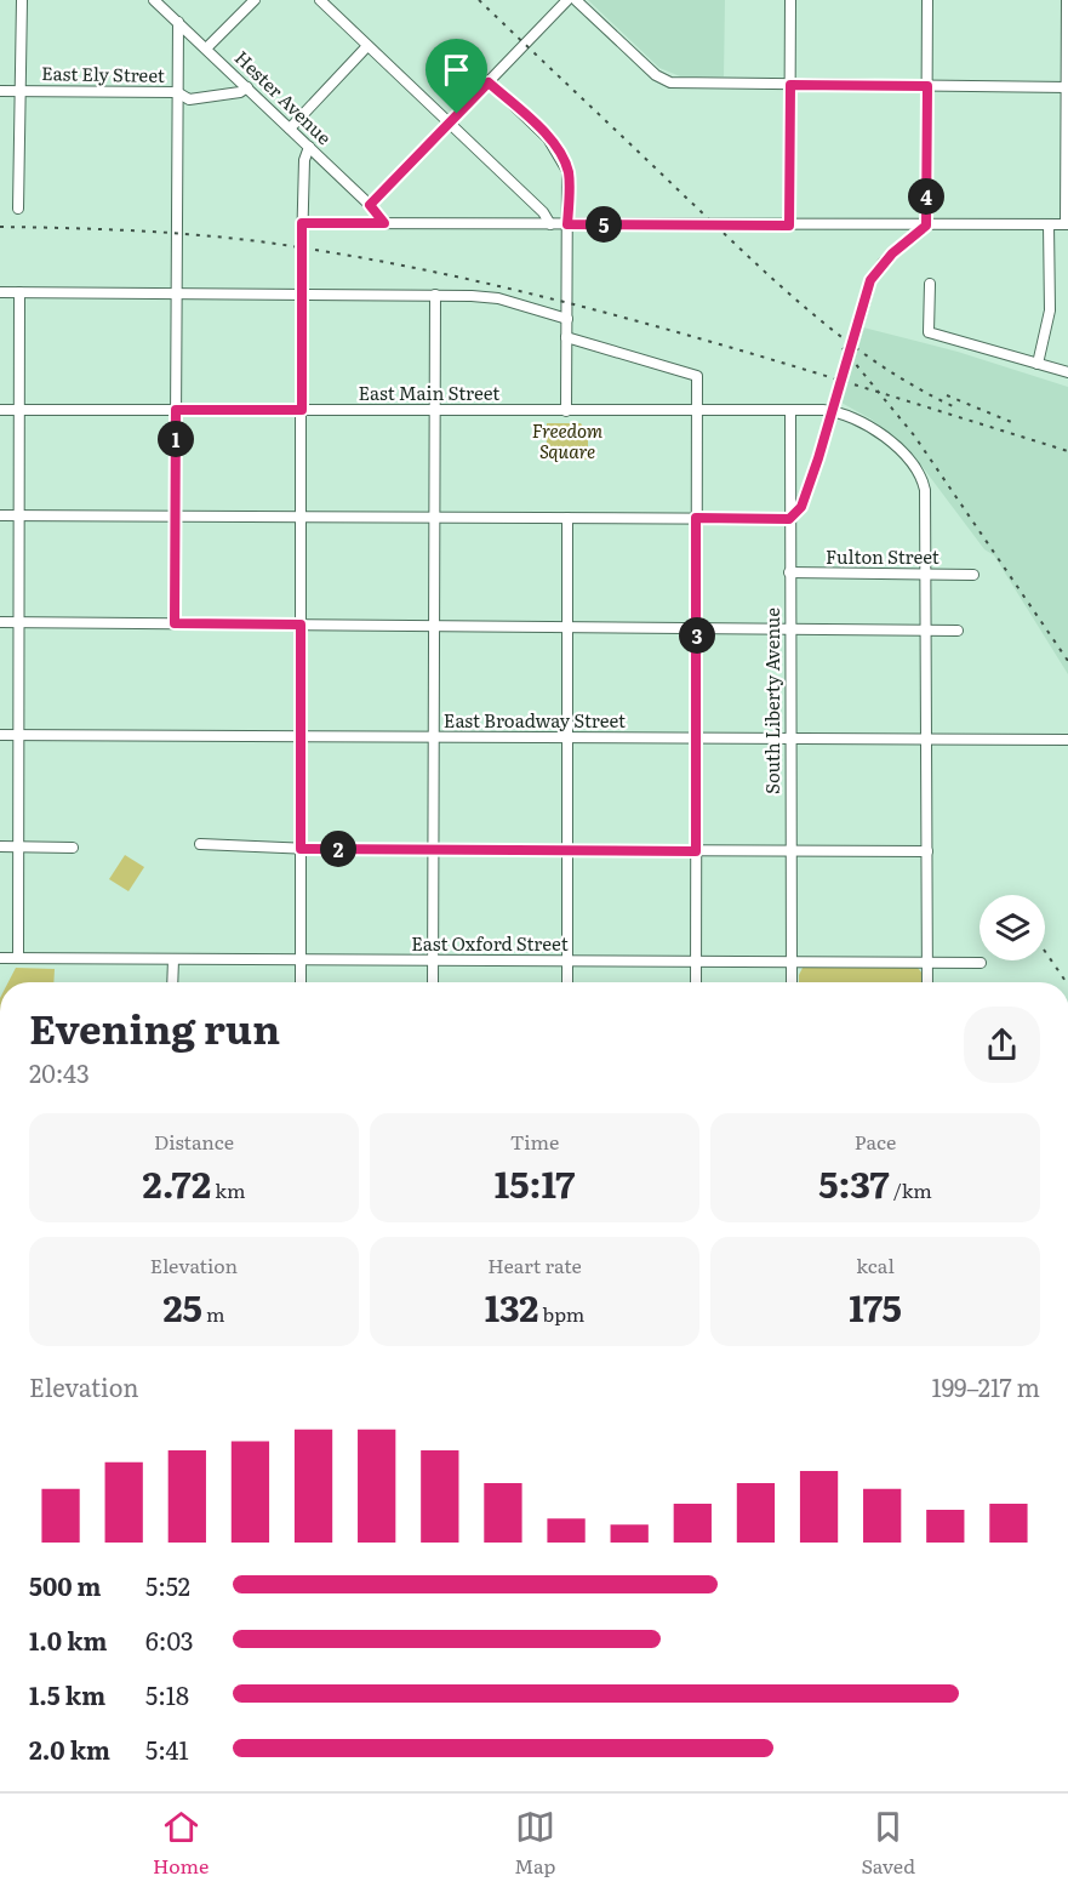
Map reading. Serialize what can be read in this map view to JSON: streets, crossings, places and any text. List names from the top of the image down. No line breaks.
{"streets":{"street":["East Ely Street","Hester Avenue","East Main Street","Fulton Street","South Liberty Avenue","East Broadway Street","East Oxford Street"]},"crossings":[["East Ely Street","Hester Avenue"],["East Main Street","Fulton Street"],["East Main Street","South Liberty Avenue"],["Fulton Street","South Liberty Avenue"],["South Liberty Avenue","East Broadway Street"],["South Liberty Avenue","East Oxford Street"]],"parks":["Freedom Square"],"page":{"pins":["4","5","1","3","2"],"heading":["Evening run","20:43"],"stats":[["Distance","2.72 km"],["Time","15:17"],["Pace","5:37 /km"],["Elevation","25 m"],["Heart rate","132 bpm"],["kcal","175"]],"chart":["Elevation","199–217 m"],"list":[{"name":"500 m","note":"5:52"},{"name":"1.0 km","note":"6:03"},{"name":"1.5 km","note":"5:18"},{"name":"2.0 km","note":"5:41"}],"tabs":["Home","Map","Saved"]}}
